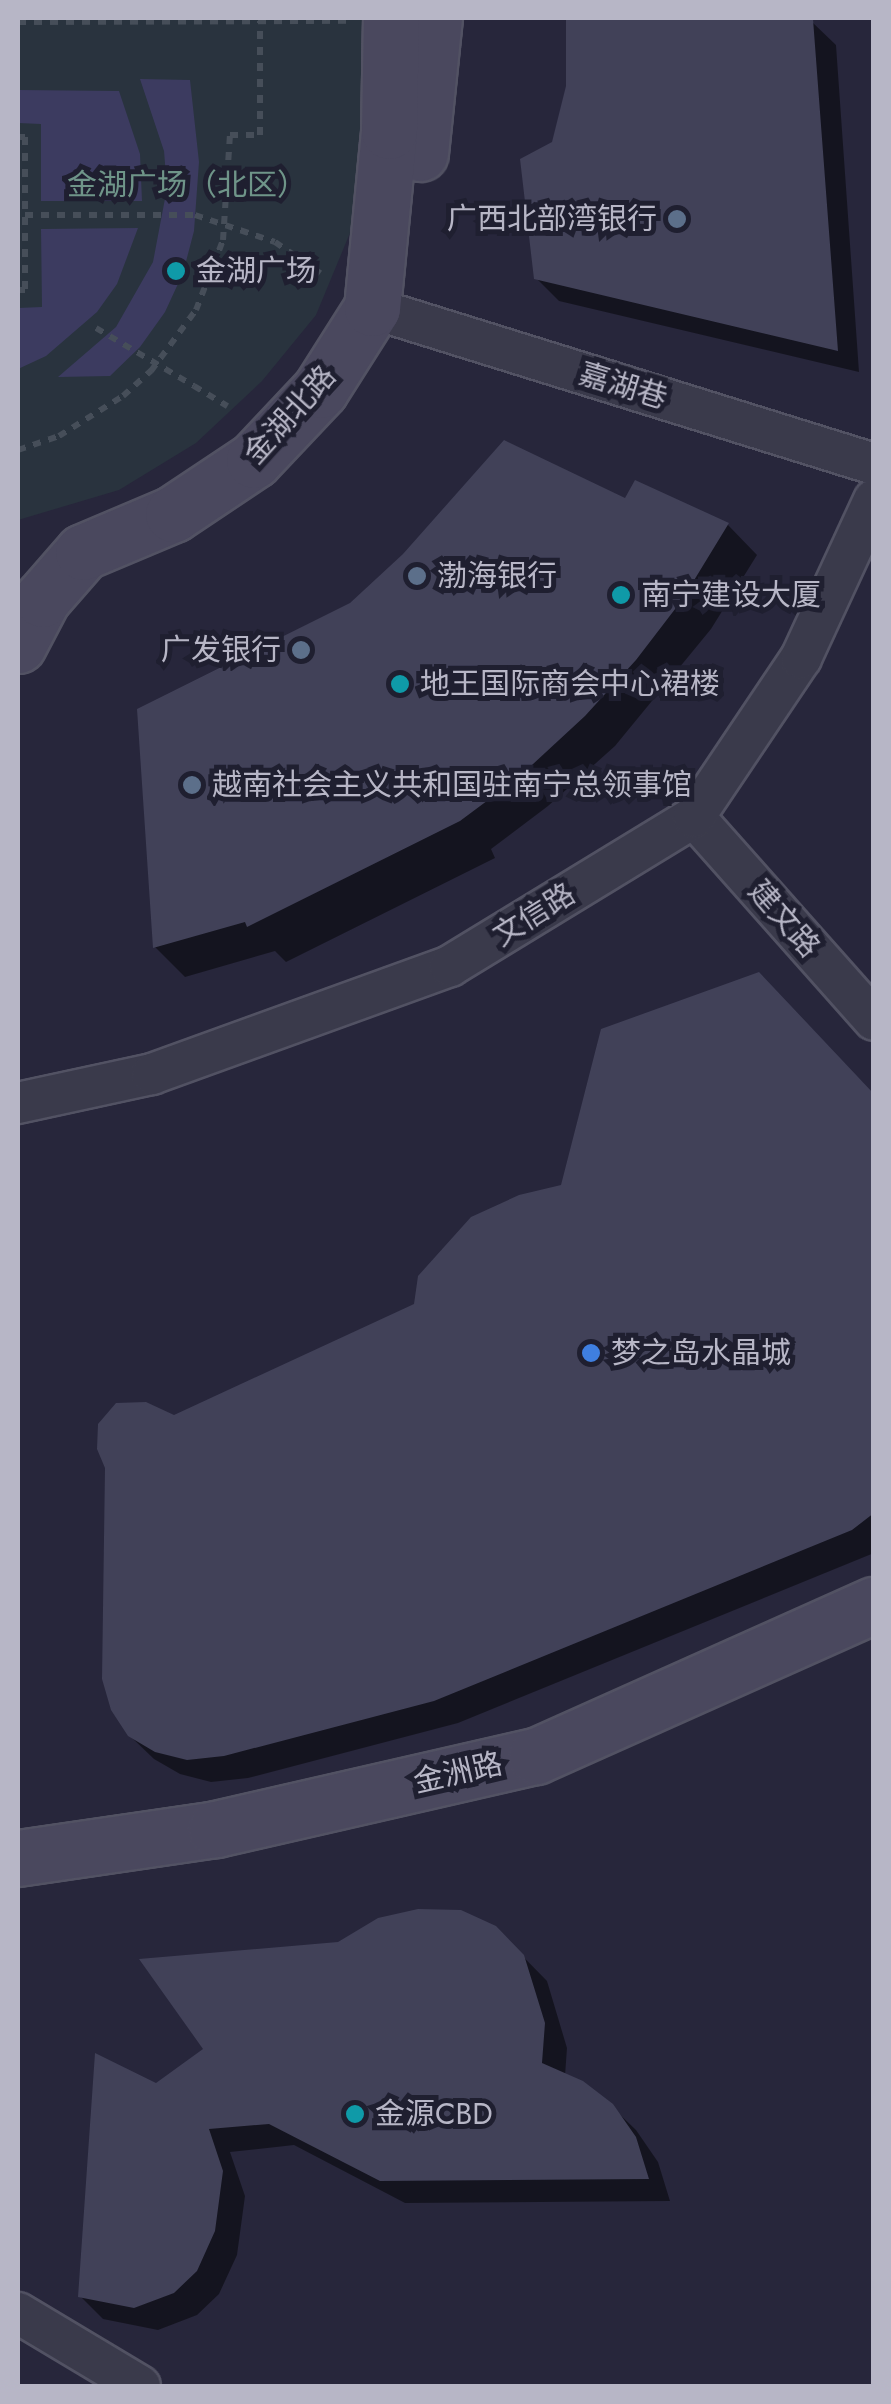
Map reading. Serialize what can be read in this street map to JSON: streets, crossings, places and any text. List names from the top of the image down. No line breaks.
{"streets":{"main road":["金湖北路","金洲路"],"street":["嘉湖巷","文信路","建文路"]},"crossings":[["嘉湖巷","金湖北路"],["文信路","建文路"]],"parks":["金湖广场（北区）"],"places":["广西北部湾银行","金湖广场","渤海银行","南宁建设大厦","广发银行","地王国际商会中心裙楼","越南社会主义共和国驻南宁总领事馆","梦之岛水晶城","金源CBD"]}
